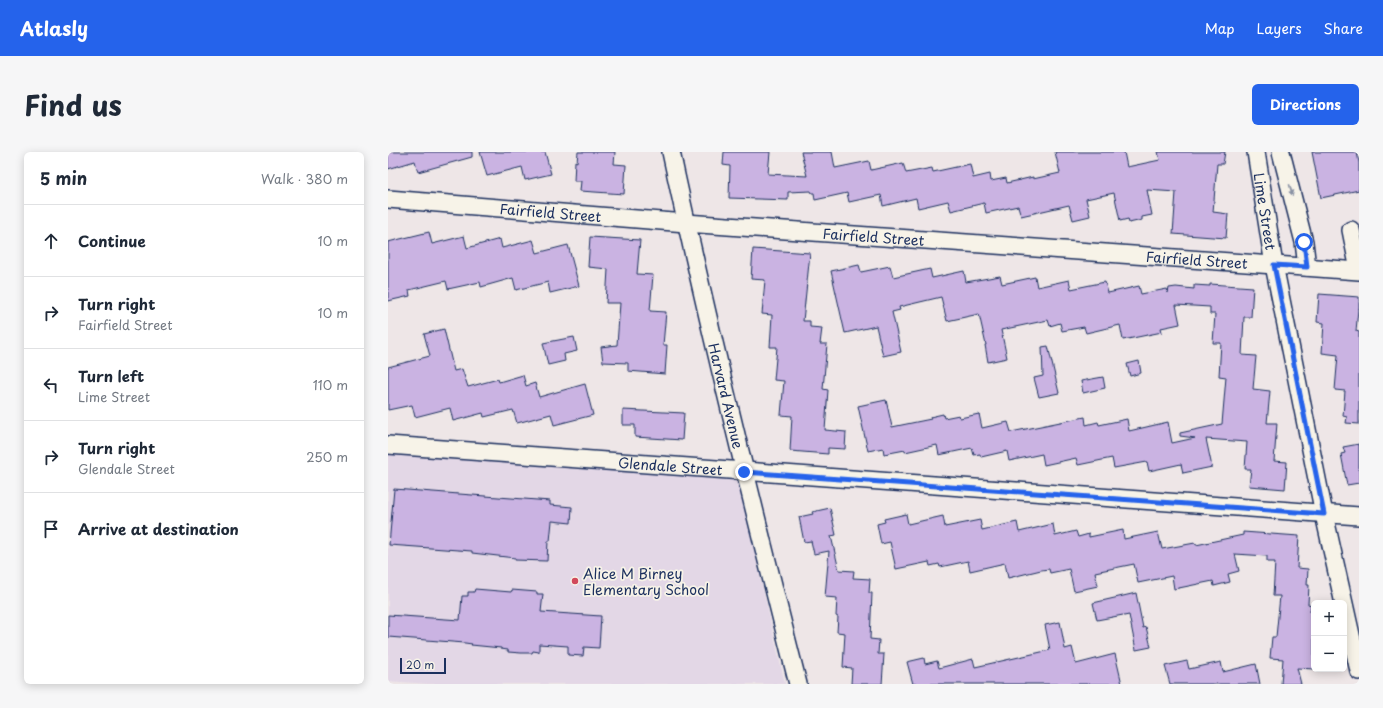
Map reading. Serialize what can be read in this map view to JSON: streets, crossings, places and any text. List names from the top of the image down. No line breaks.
{"streets":{"street":["Fairfield Street","Lime Street","Harvard Avenue","Glendale Street"]},"crossings":[["Fairfield Street","Lime Street"],["Fairfield Street","Harvard Avenue"],["Lime Street","Glendale Street"],["Harvard Avenue","Glendale Street"]],"places":["Alice M Birney Elementary School"],"scale_bar":"20 m","page":{"header":"Atlasly","nav":["Map","Layers","Share"],"title":"Find us","buttons":"Directions","heading":["5 min","Walk · 380 m"],"list":[["Continue","10 m"],["Turn right","Fairfield Street","10 m"],["Turn left","Lime Street","110 m"],["Turn right","Glendale Street","250 m"],"Arrive at destination"],"map_buttons":["+","−"],"scale":"20 m"}}
